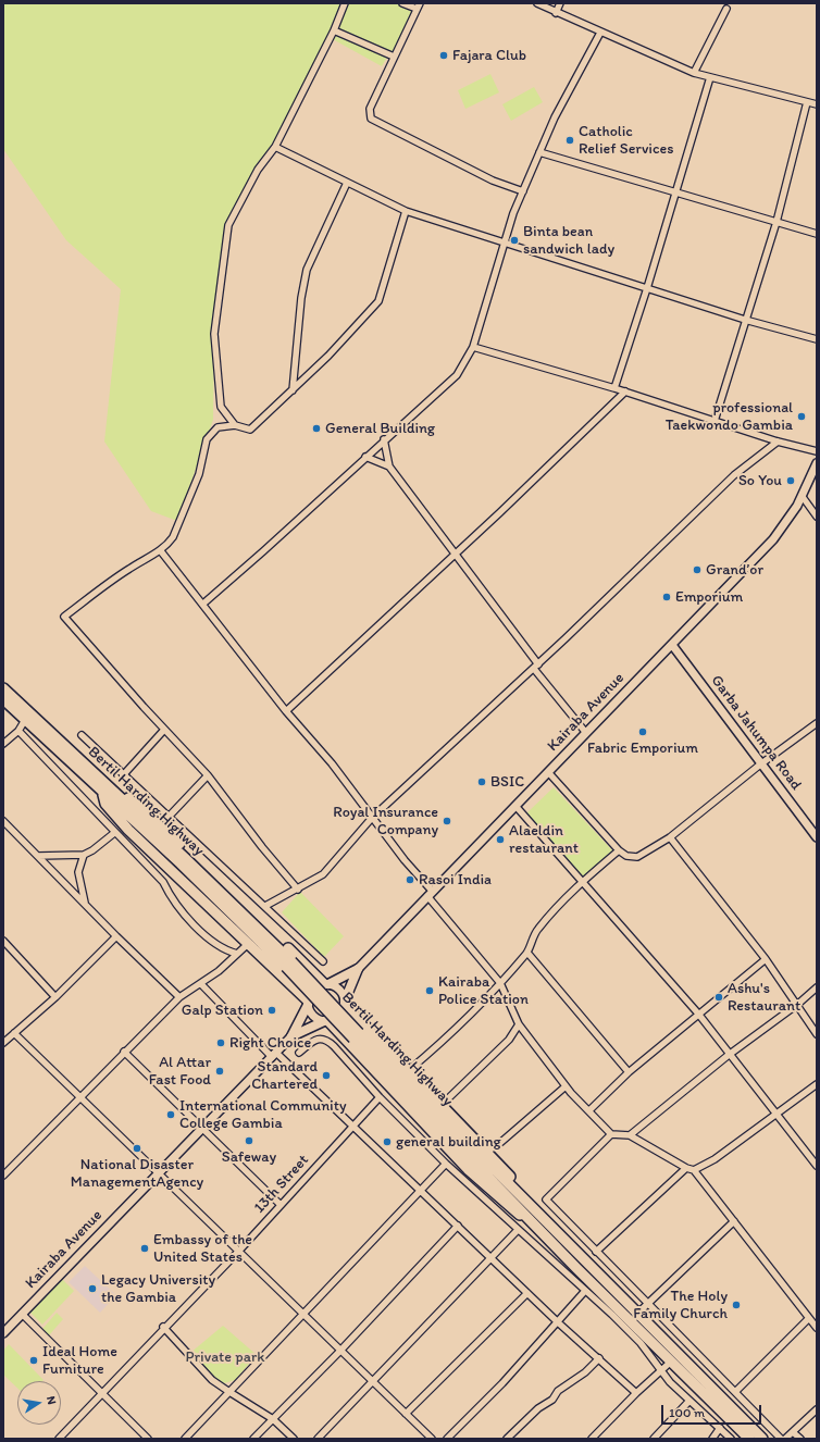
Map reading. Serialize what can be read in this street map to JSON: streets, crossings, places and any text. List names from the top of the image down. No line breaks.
{"streets":{"main road":["Bertil Harding Highway"],"street":["Kairaba Avenue","Garba Jahumpa Road","13th Street"]},"crossings":[["Kairaba Avenue","Garba Jahumpa Road"]],"parks":["Private park"],"places":["Fajara Club","Catholic Relief Services","Binta bean sandwich lady","professional Taekwondo Gambia","General Building","So You","Grand’or","Emporium","Fabric Emporium","BSIC","Royal Insurance Company","Alaeldin restaurant","Rasoi India","Kairaba Police Station","Ashu's Restaurant","Galp Station","Right Choice","Al Attar Fast Food","Standard Chartered","International Community College Gambia","Safeway","general building","National Disaster ManagementAgency","Embassy of the United States","Legacy University the Gambia","The Holy Family Church","Ideal Home Furniture"],"scale_bar":"100 m","north":"right"}
